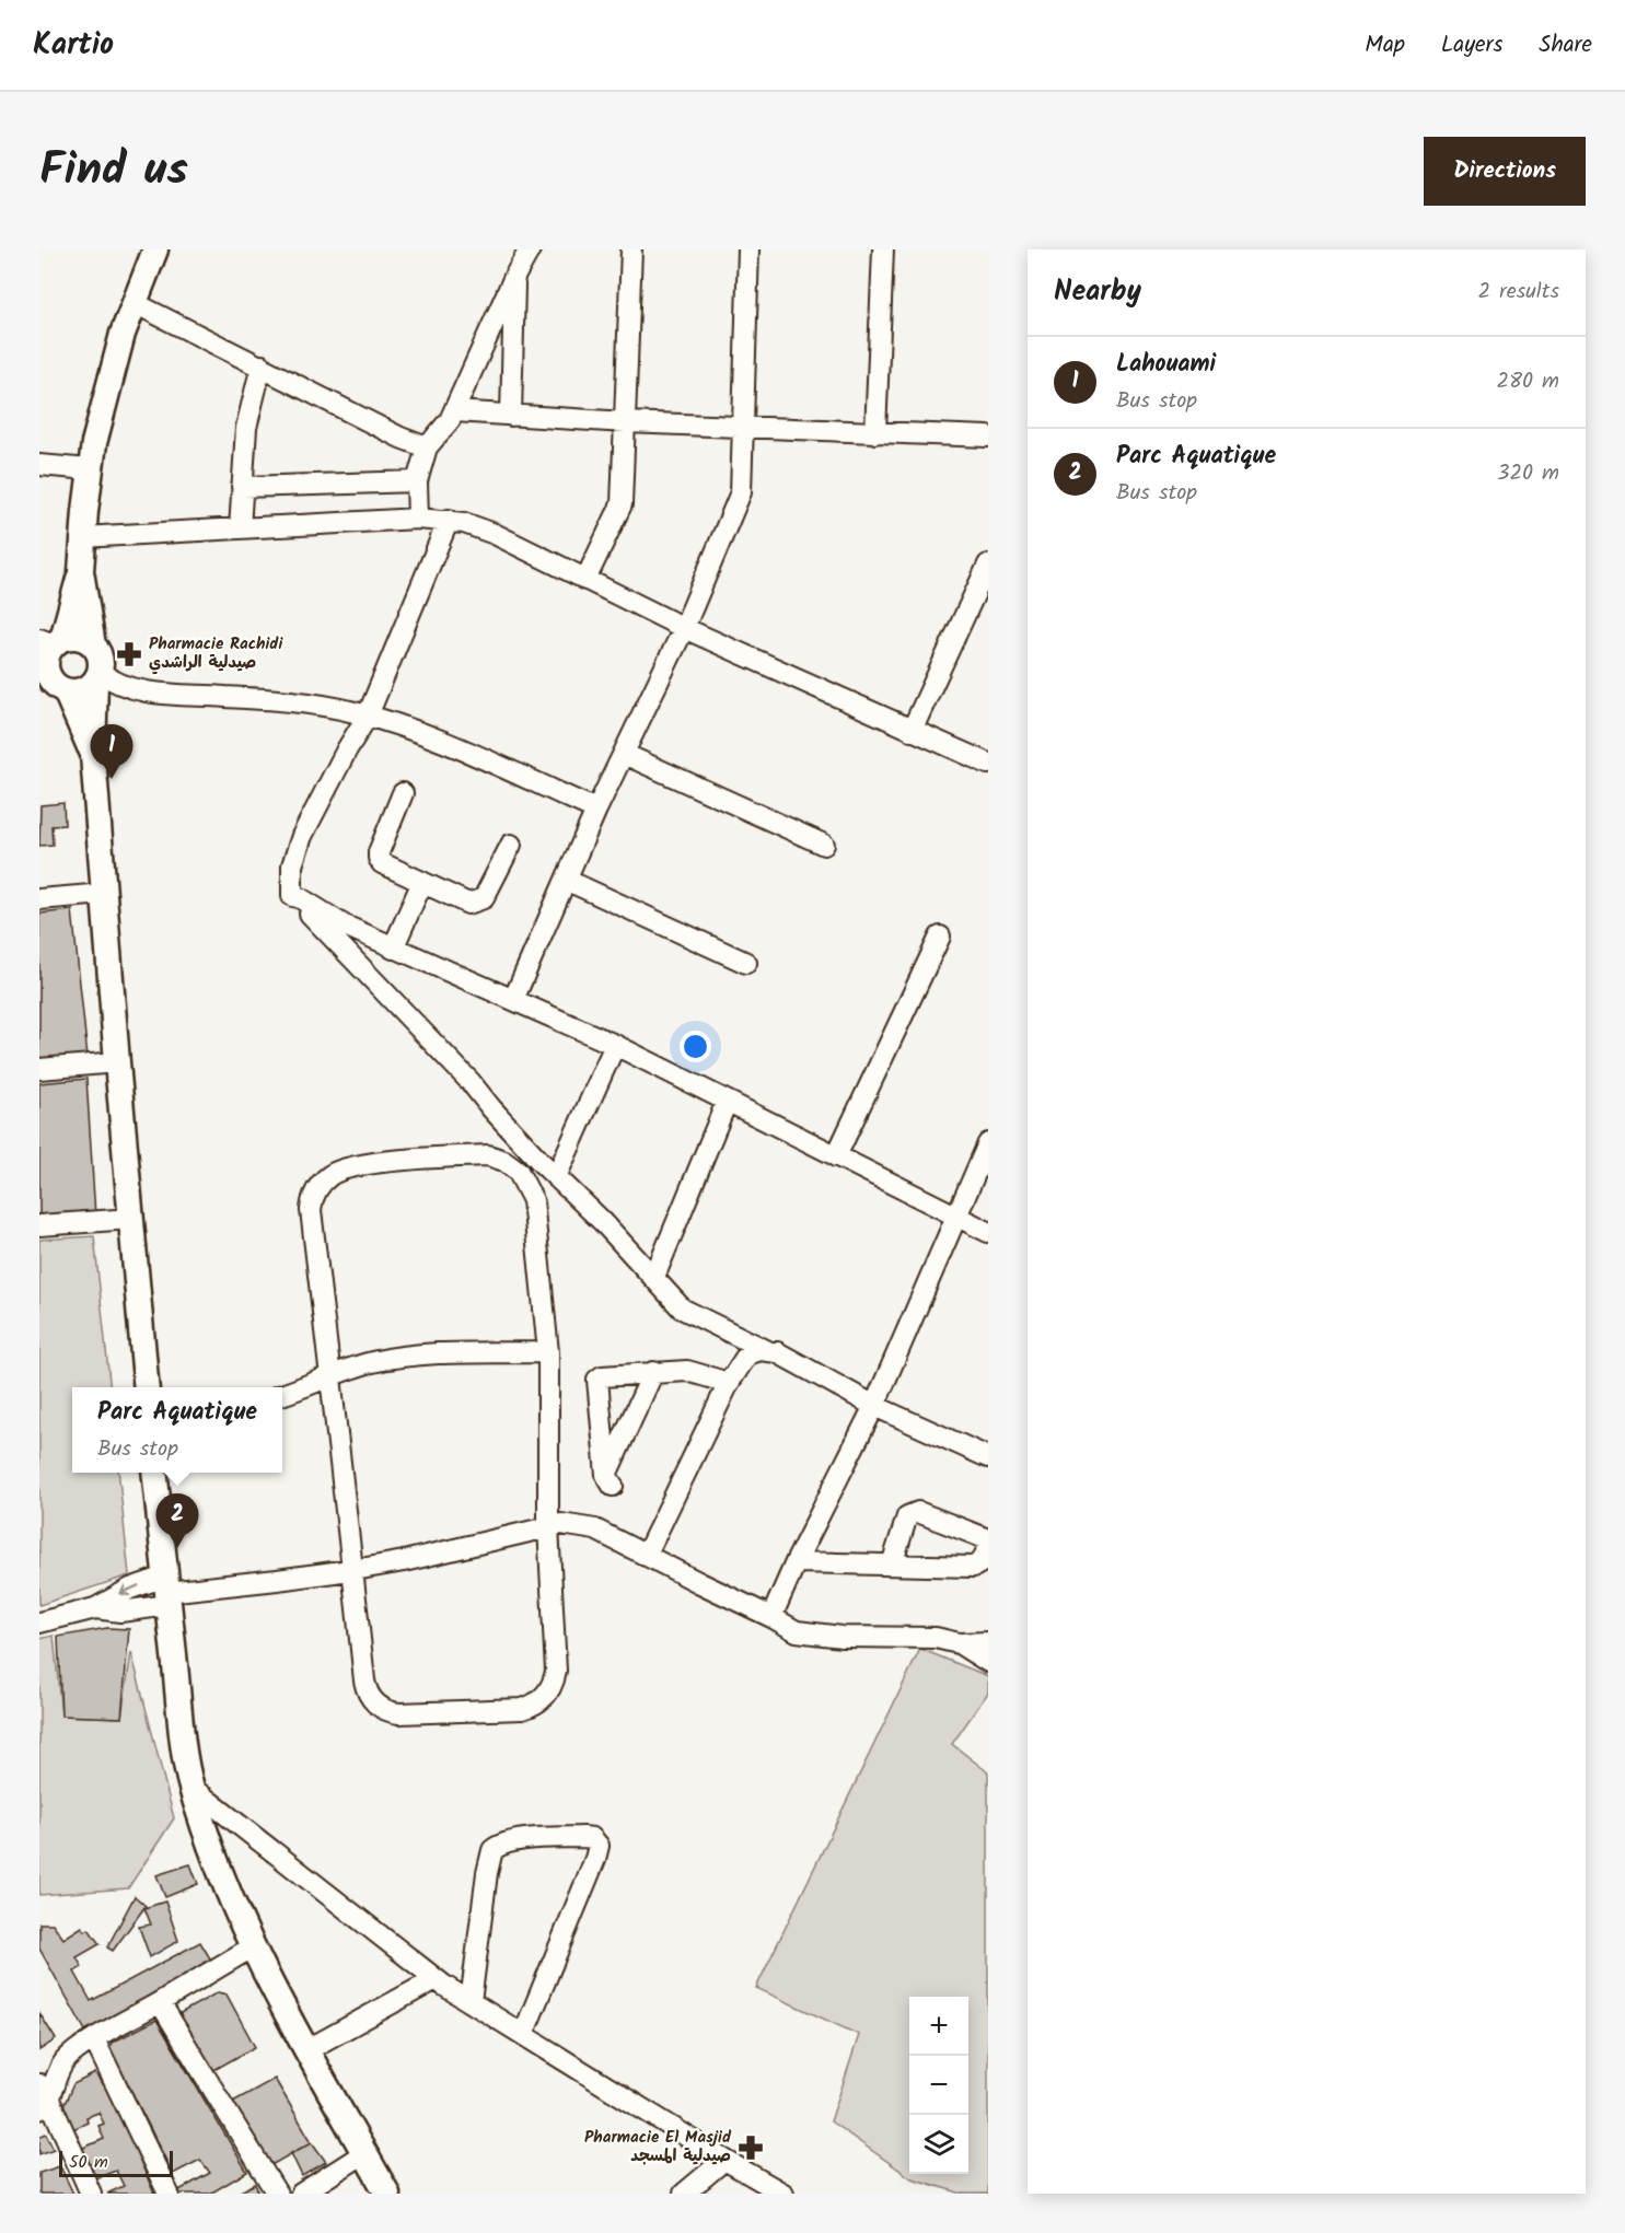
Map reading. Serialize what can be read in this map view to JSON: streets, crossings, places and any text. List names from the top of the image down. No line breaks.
{"places":{"pharmacy":["Pharmacie Rachidi صيدلية الراشدي","Pharmacie El Masjid صيدلية المسجد"]},"scale_bar":"50 m","page":{"header":"Kartio","nav":["Map","Layers","Share"],"title":"Find us","buttons":"Directions","heading":["Nearby","2 results"],"list":[{"mark":"1","name":"Lahouami","note":"Bus stop","value":"280 m"},{"mark":"2","name":"Parc Aquatique","note":"Bus stop","value":"320 m"}],"pins":["1","2"],"popup":["Parc Aquatique","Bus stop"],"map_buttons":["+","−"],"scale":"50 m"}}
